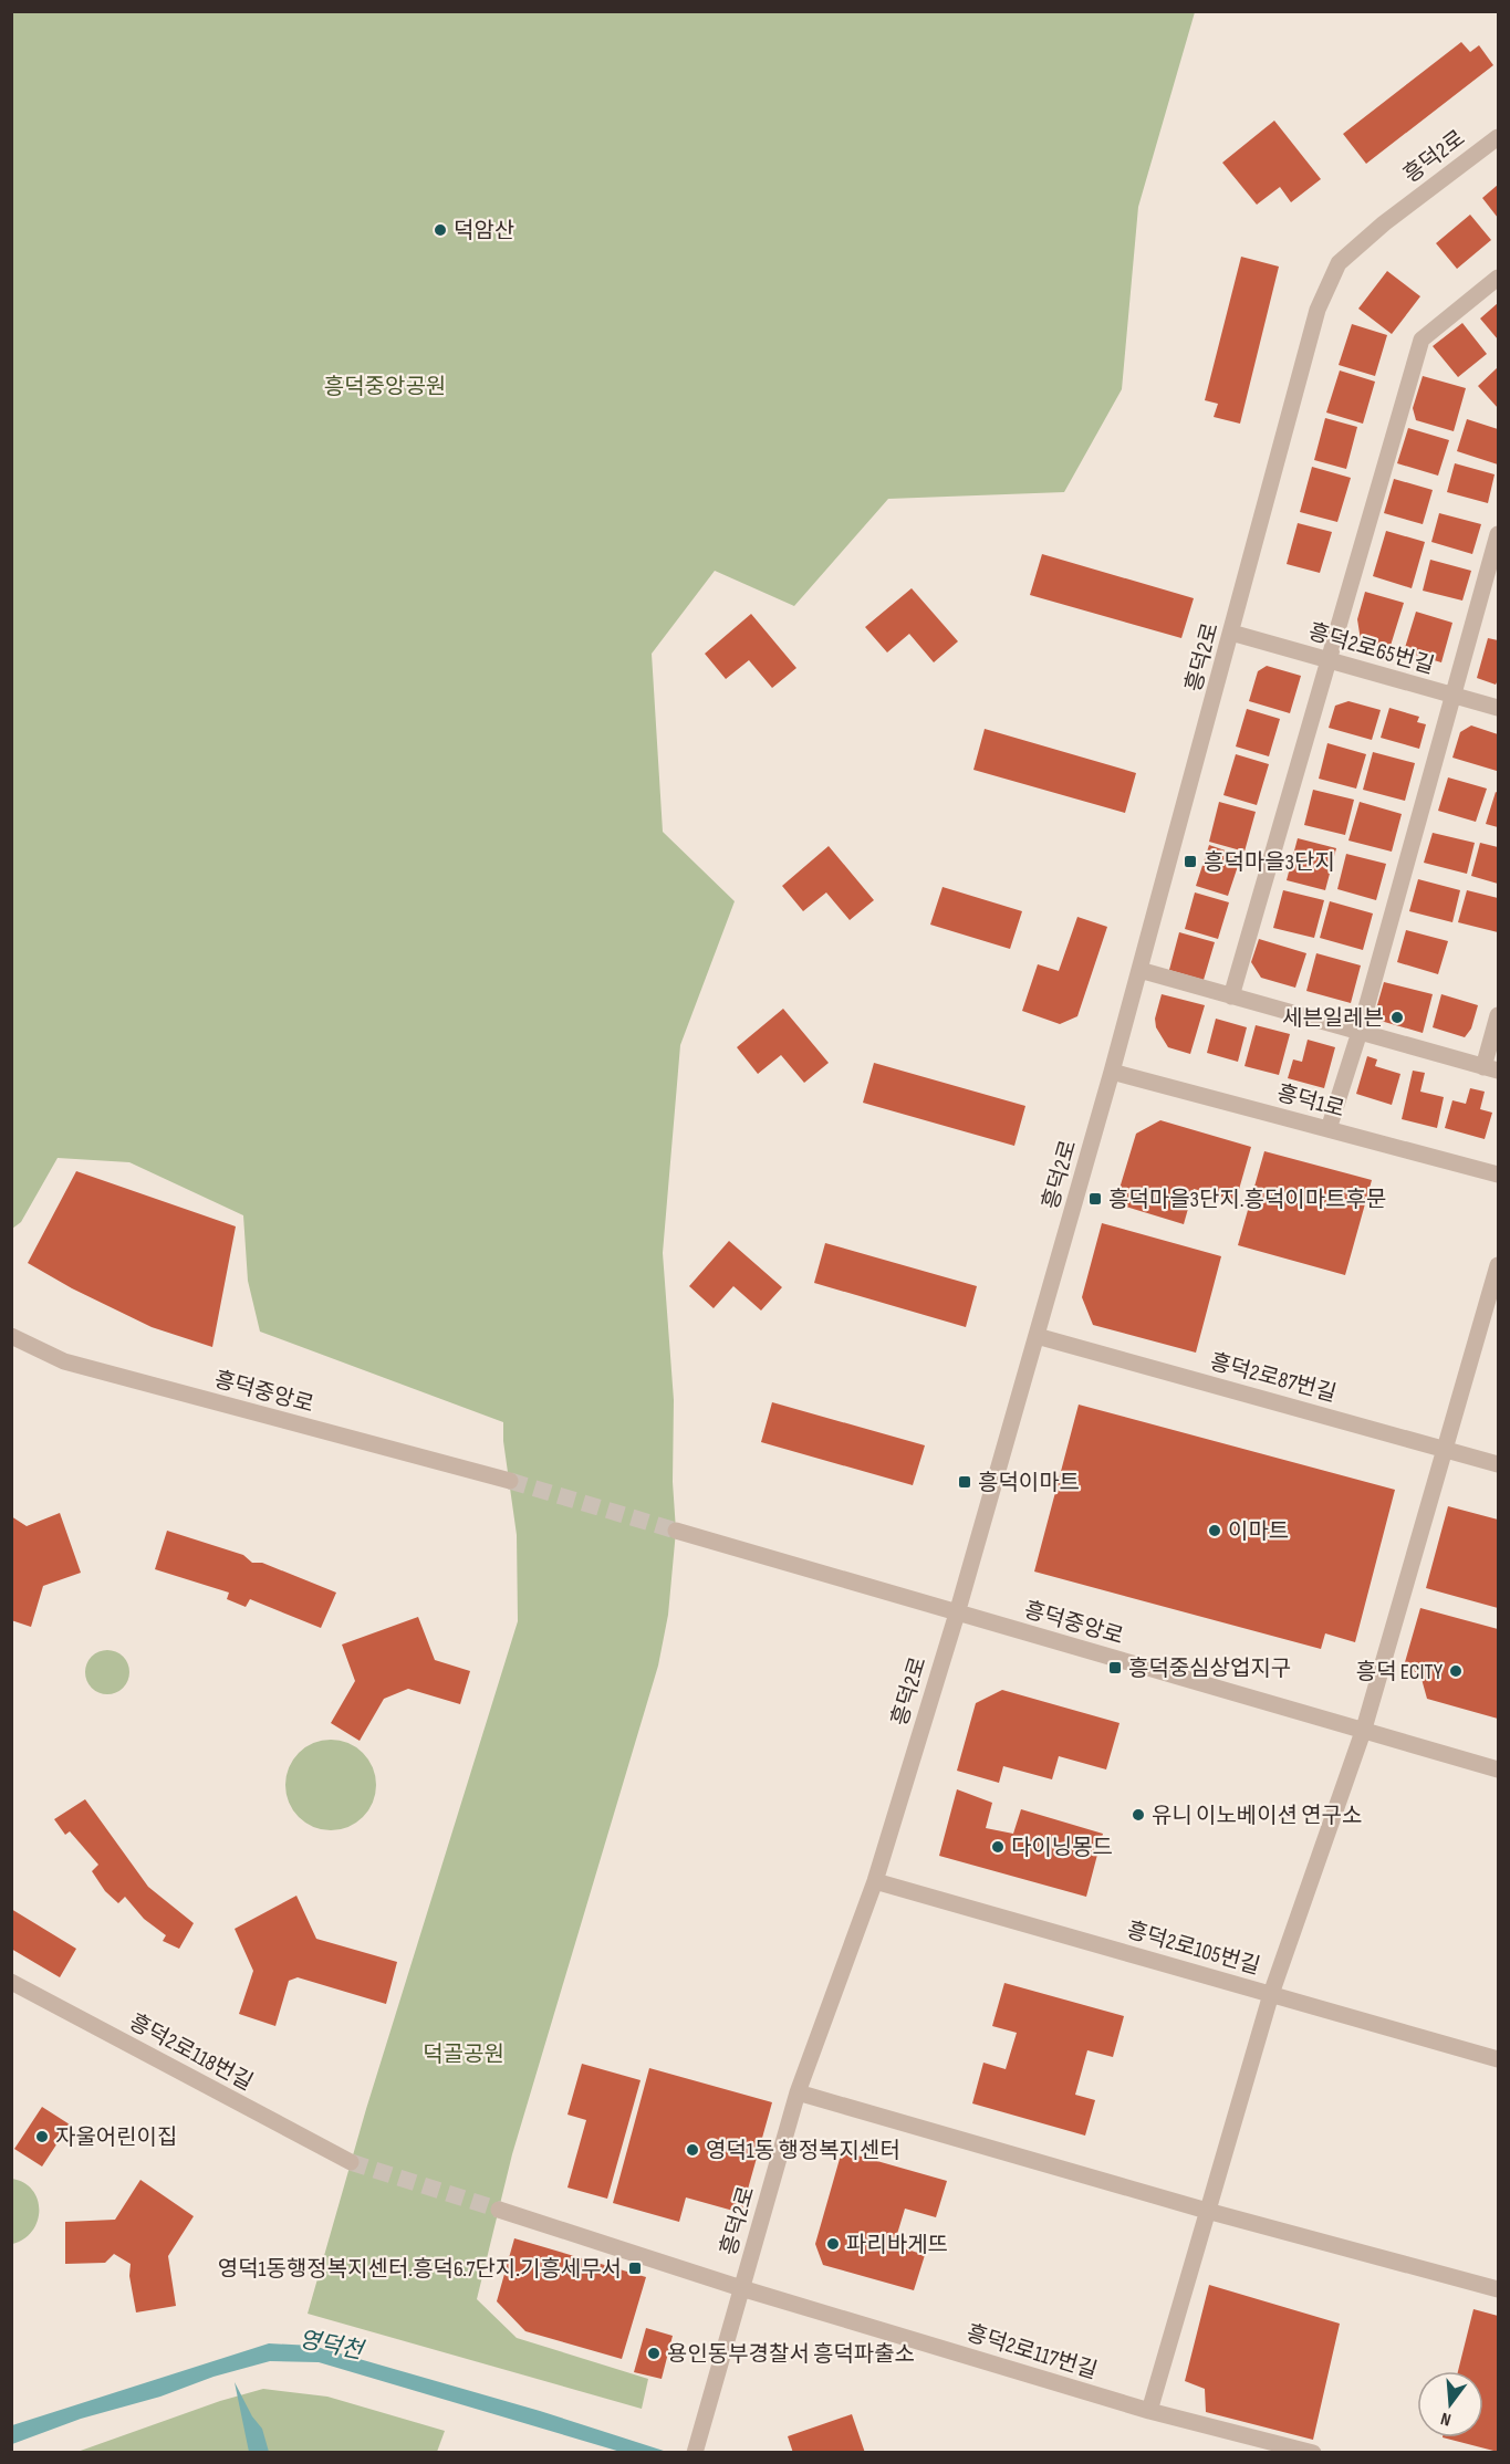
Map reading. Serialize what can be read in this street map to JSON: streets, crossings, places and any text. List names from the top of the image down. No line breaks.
{"streets":{"street":["흥덕2로","흥덕2로65번길","흥덕1로","흥덕2로87번길","흥덕중앙로","흥덕2로105번길","흥덕2로118번길","흥덕2로117번길"]},"crossings":[["흥덕2로","흥덕2로65번길"],["흥덕2로","흥덕1로"],["흥덕2로","흥덕2로87번길"],["흥덕2로","흥덕중앙로"],["흥덕2로","흥덕2로105번길"],["흥덕2로","흥덕2로117번길"]],"water":["영덕천"],"parks":["흥덕중앙공원","덕골공원"],"places":{"other":["덕암산","세븐일레븐","이마트","흥덕 ECITY","유니 이노베이션 연구소","다이닝몽드","자울어린이집","영덕1동 행정복지센터","파리바게뜨","용인동부경찰서 흥덕파출소"],"transit":["흥덕마을3단지","흥덕마을3단지.흥덕이마트후문","흥덕이마트","흥덕중심상업지구","영덕1동행정복지센터.흥덕6.7단지.기흥세무서"]},"north":"bottom"}
